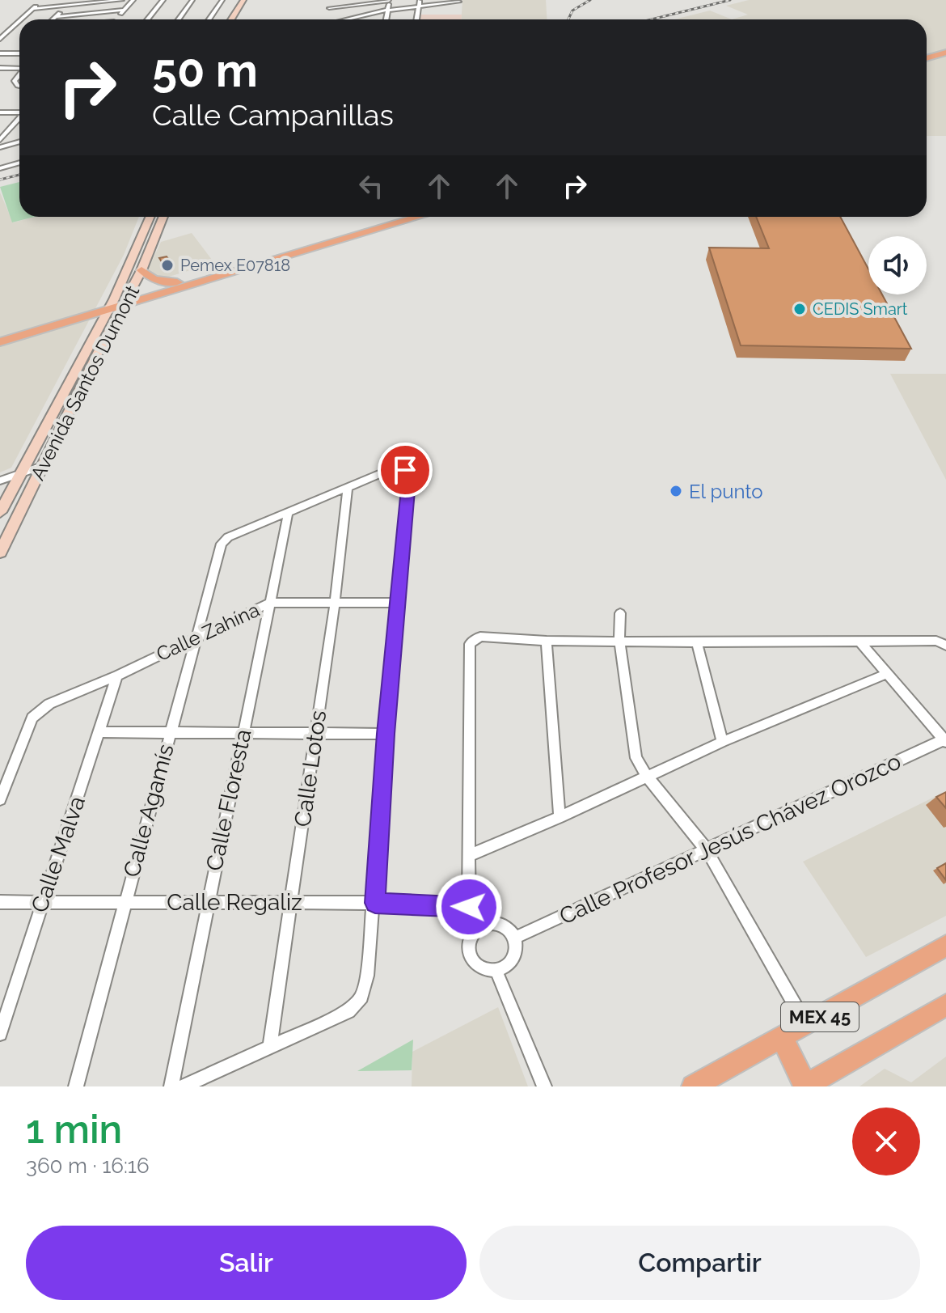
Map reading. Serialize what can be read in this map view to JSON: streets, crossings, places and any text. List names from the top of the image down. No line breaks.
{"streets":{"main road":["Avenida Santos Dumont","MEX 45"],"street":["Calle Zahína","Calle Lotos","Calle Floresta","Calle Agamís","Calle Profesor Jesús Chávez Orozco","Calle Malva","Calle Regaliz"]},"crossings":[["Calle Zahína","Calle Lotos"],["Calle Zahína","Calle Floresta"],["Calle Zahína","Calle Agamís"],["Calle Zahína","Calle Malva"],["Calle Lotos","Calle Regaliz"],["Calle Floresta","Calle Agamís"],["Calle Floresta","Calle Regaliz"],["Calle Agamís","Calle Regaliz"],["Calle Malva","Calle Regaliz"]],"places":["Pemex E07818","CEDIS Smart","El punto"],"page":{"turn":["50 m","Calle Campanillas"],"heading":["1 min","360 m · 16:16"],"buttons":["Salir","Compartir"]}}
